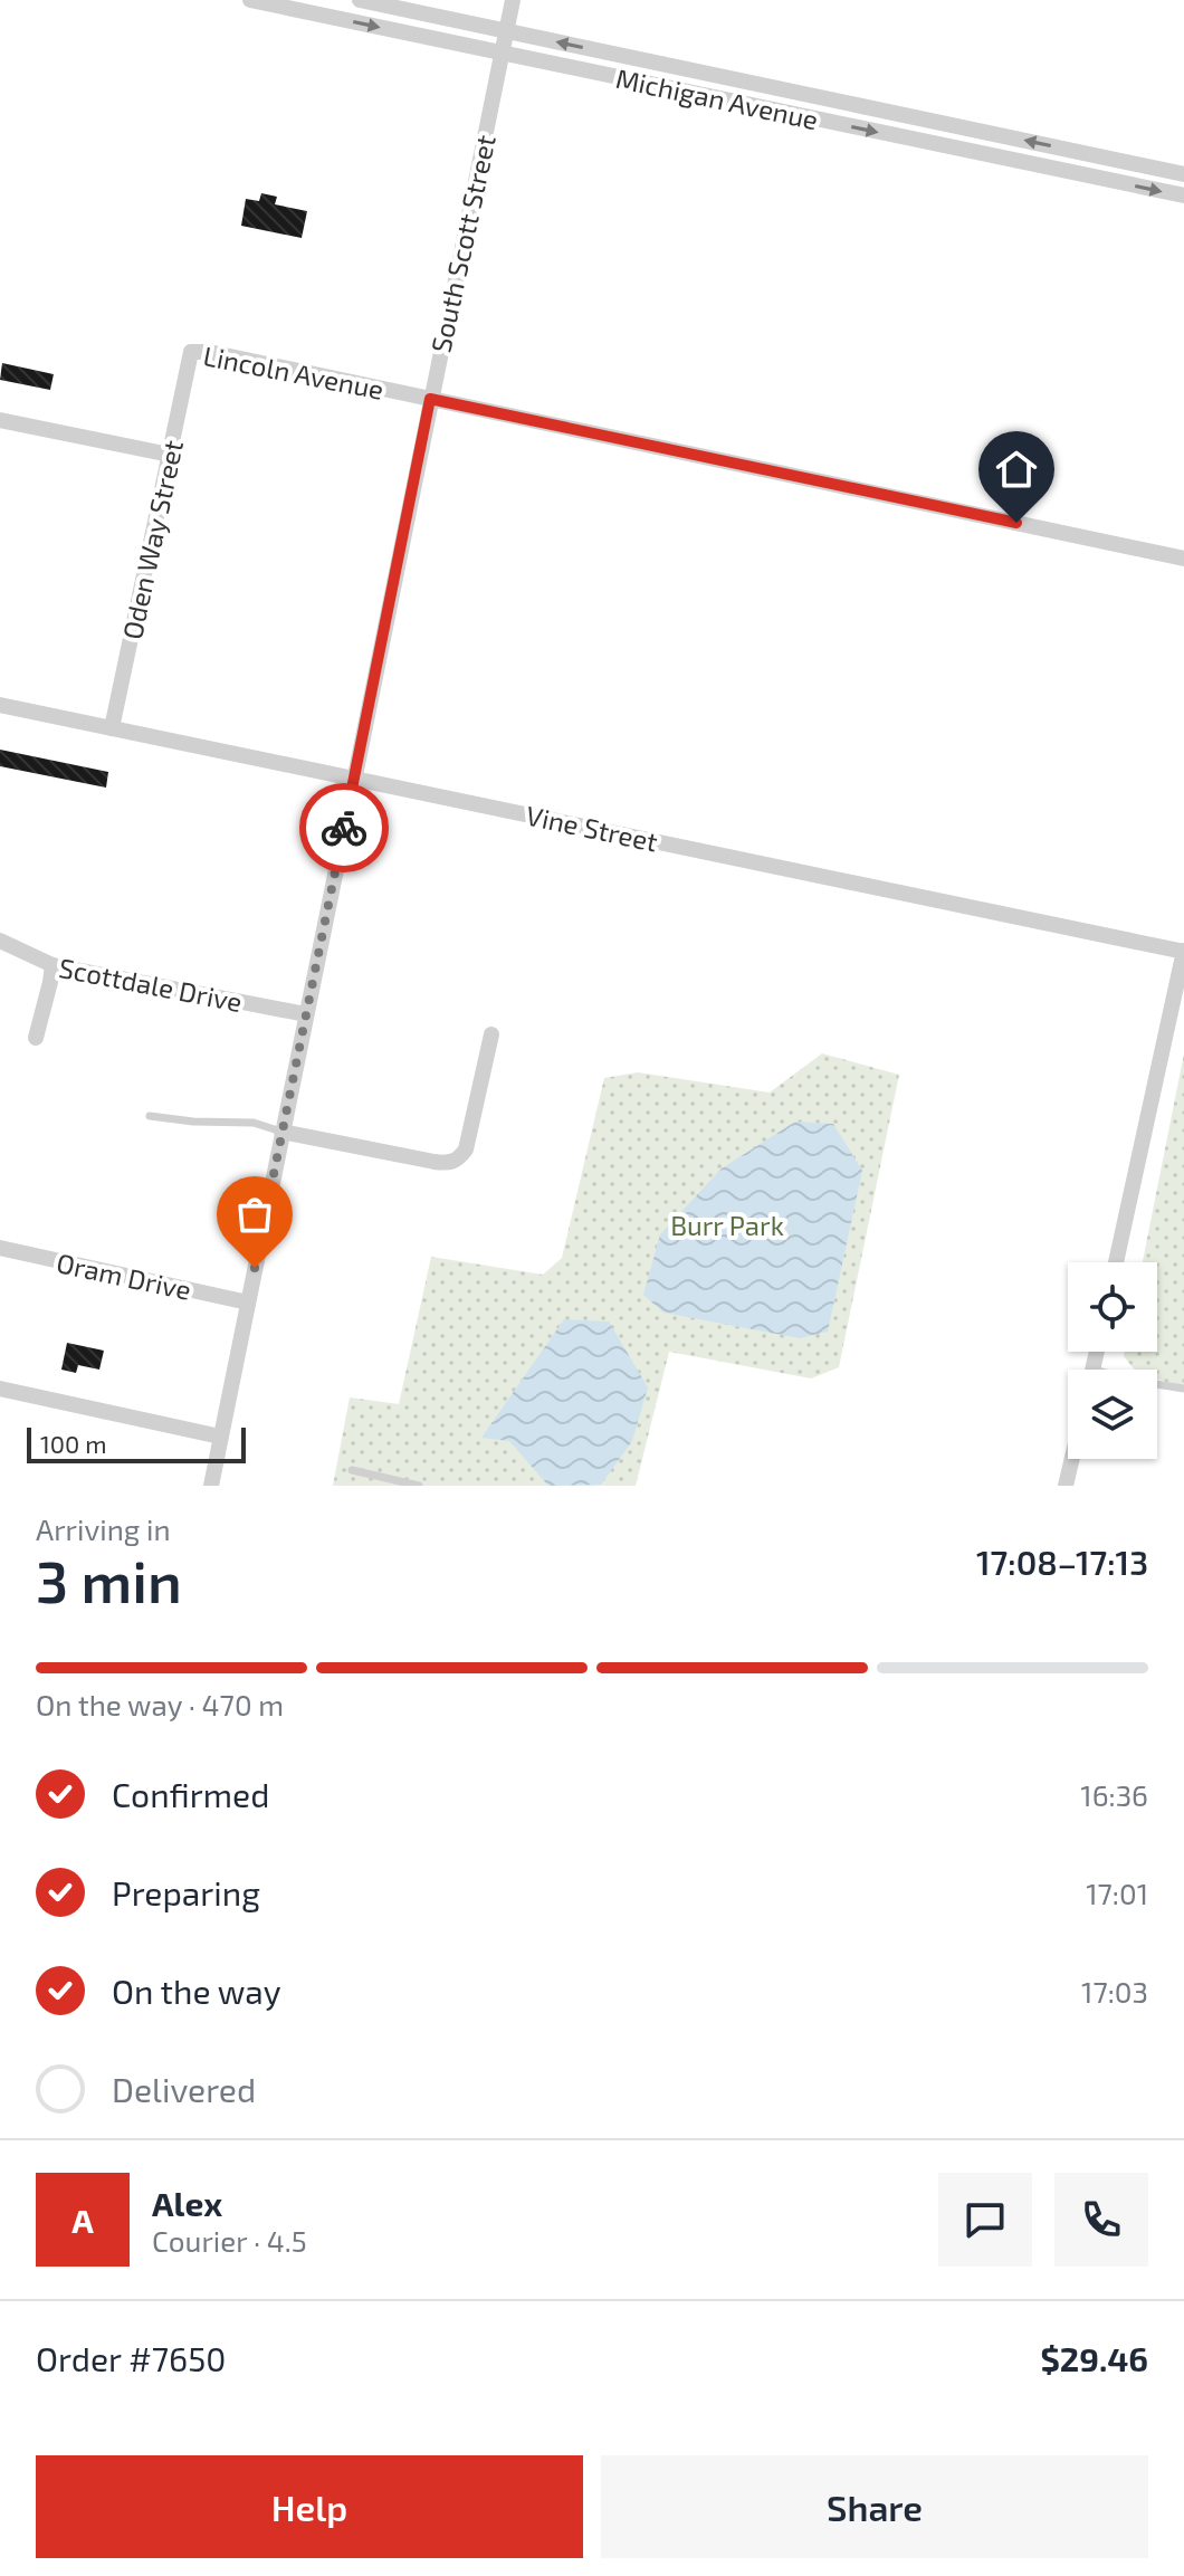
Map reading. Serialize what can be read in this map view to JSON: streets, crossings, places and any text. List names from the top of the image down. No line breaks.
{"streets":{"street":["Michigan Avenue","South Scott Street","Lincoln Avenue","Oden Way Street","Vine Street","Scottdale Drive","Oram Drive"]},"crossings":[["Michigan Avenue","South Scott Street"],["South Scott Street","Lincoln Avenue"],["South Scott Street","Vine Street"],["South Scott Street","Scottdale Drive"],["South Scott Street","Oram Drive"],["Lincoln Avenue","Oden Way Street"],["Oden Way Street","Vine Street"]],"parks":["Burr Park"],"scale_bar":"100 m","page":{"scale":"100 m","heading":["3 min","Arriving in","17:08–17:13"],"panel":["Alex","Courier · 4.5","Order #7650","$29.46"],"bar":"On the way · 470 m","list":[["Confirmed","16:36"],["Preparing","17:01"],["On the way","17:03"],"Delivered"],"round":"A","buttons":["Help","Share"]}}
